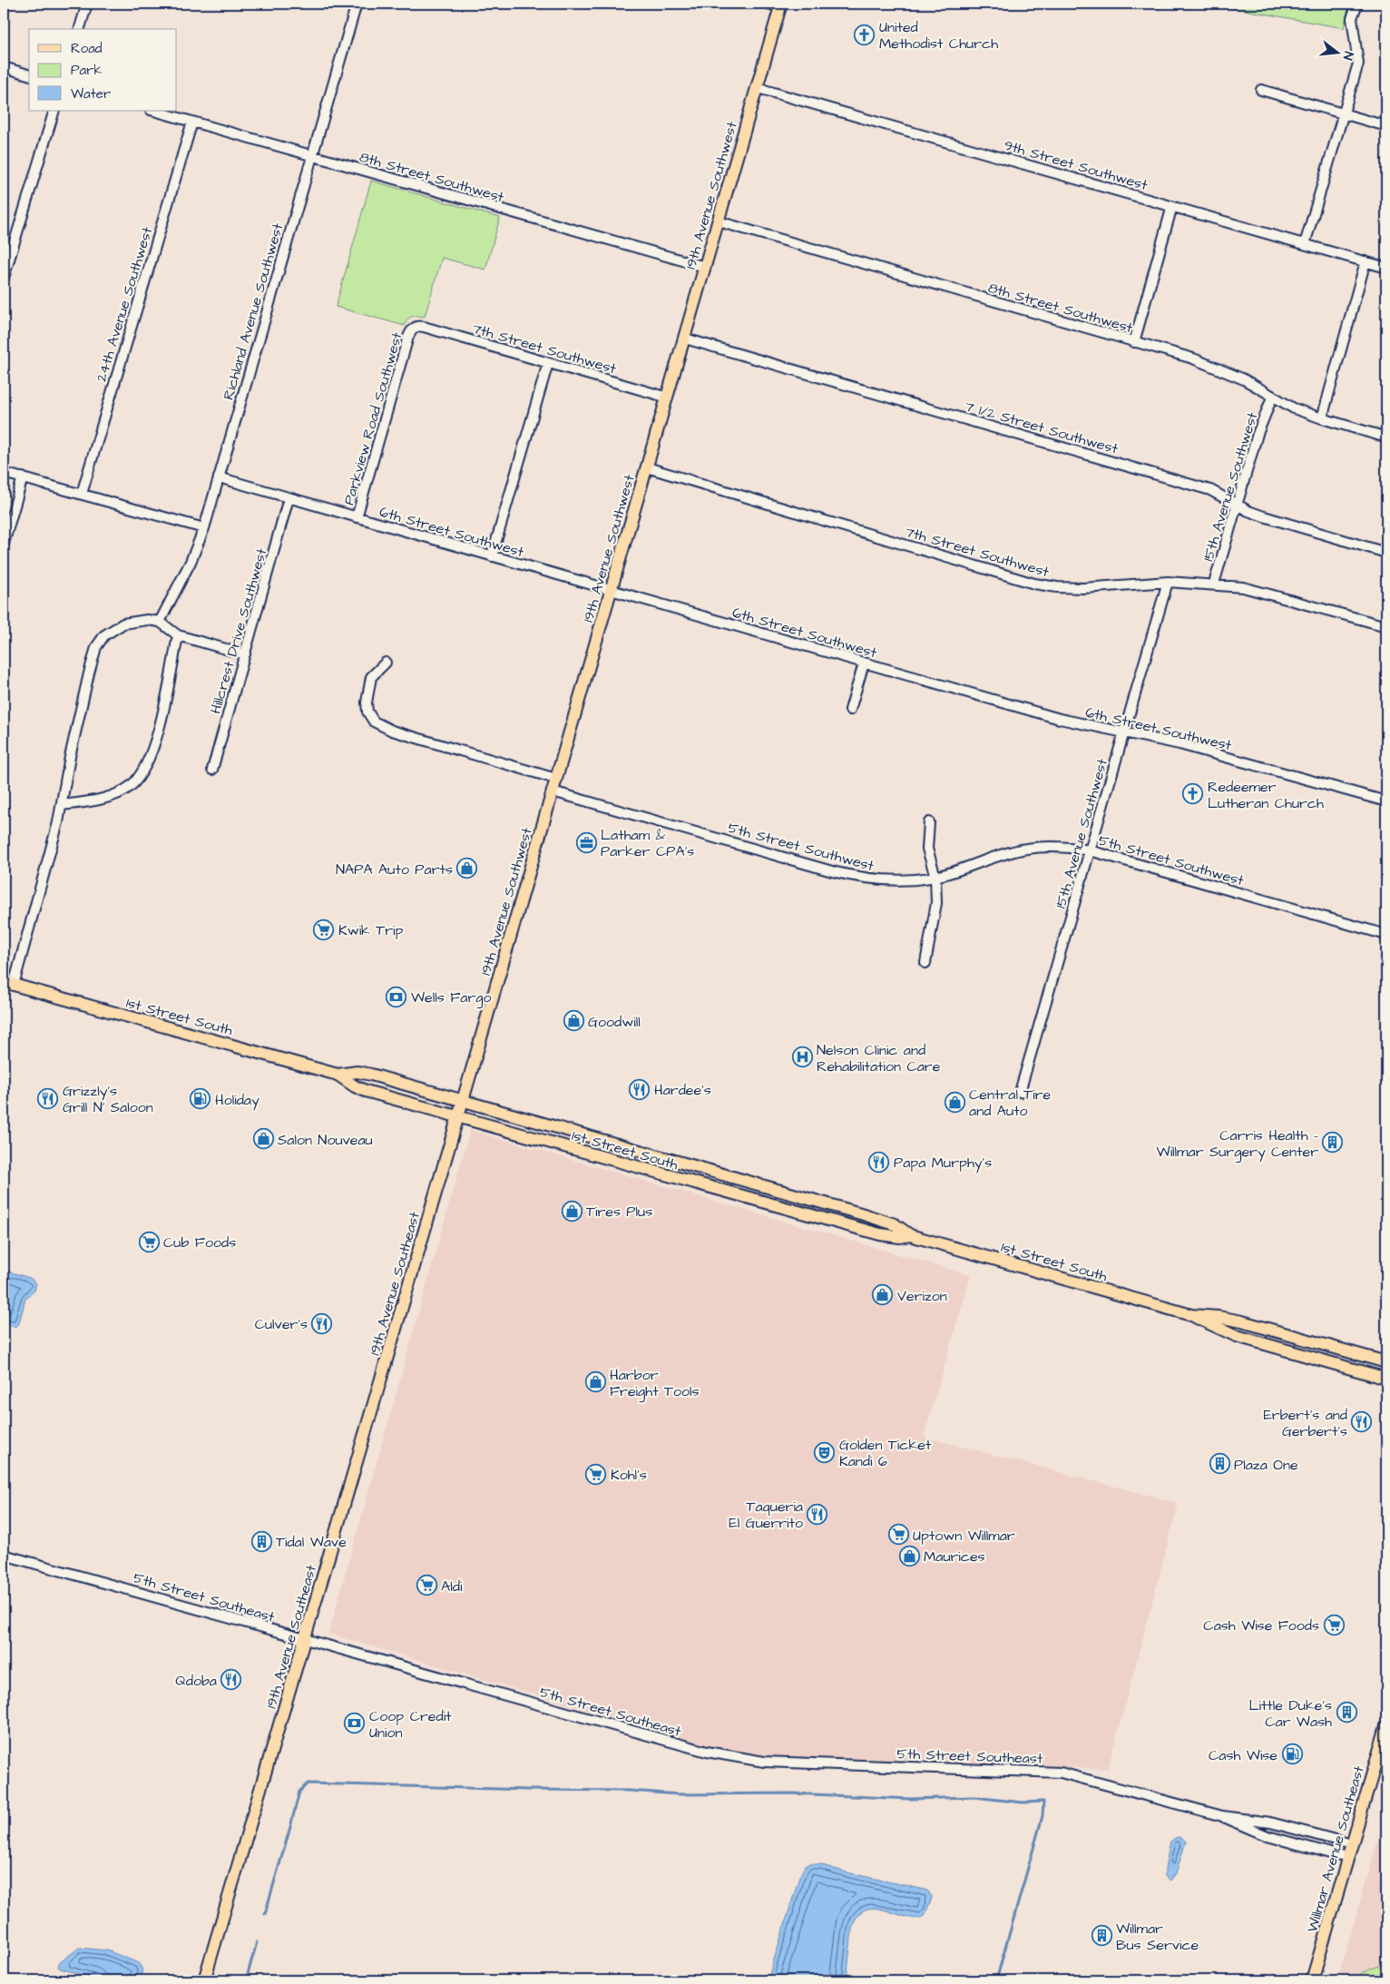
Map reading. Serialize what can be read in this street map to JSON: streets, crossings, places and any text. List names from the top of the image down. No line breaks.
{"streets":{"main road":["19th Avenue Southwest","1st Street South","19th Avenue Southeast","Willmar Avenue Southeast"],"street":["9th Street Southwest","8th Street Southwest","24th Avenue Southwest","Richland Avenue Southwest","7th Street Southwest","Parkview Road Southwest","7 1/2 Street Southwest","15th Avenue Southwest","6th Street Southwest","Hillcrest Drive Southwest","5th Street Southwest","5th Street Southeast"]},"crossings":[["9th Street Southwest","19th Avenue Southwest"],["8th Street Southwest","19th Avenue Southwest"],["8th Street Southwest","24th Avenue Southwest"],["8th Street Southwest","Richland Avenue Southwest"],["8th Street Southwest","15th Avenue Southwest"],["19th Avenue Southwest","7th Street Southwest"],["19th Avenue Southwest","7 1/2 Street Southwest"],["19th Avenue Southwest","6th Street Southwest"],["19th Avenue Southwest","5th Street Southwest"],["19th Avenue Southwest","1st Street South"],["19th Avenue Southwest","19th Avenue Southeast"],["Richland Avenue Southwest","6th Street Southwest"],["7th Street Southwest","Parkview Road Southwest"],["7th Street Southwest","15th Avenue Southwest"],["Parkview Road Southwest","6th Street Southwest"],["7 1/2 Street Southwest","15th Avenue Southwest"],["15th Avenue Southwest","6th Street Southwest"],["15th Avenue Southwest","5th Street Southwest"],["6th Street Southwest","Hillcrest Drive Southwest"],["1st Street South","19th Avenue Southeast"],["19th Avenue Southeast","5th Street Southeast"],["5th Street Southeast","Willmar Avenue Southeast"]],"places":{"church":["United Methodist Church","Redeemer Lutheran Church"],"office":["Latham & Parker CPA's"],"shop":["NAPA Auto Parts","Goodwill","Central Tire and Auto","Salon Nouveau","Tires Plus","Verizon","Harbor Freight Tools","Maurices"],"supermarket":["Kwik Trip","Cub Foods","Kohl's","Uptown Willmar","Aldi","Cash Wise Foods"],"bank":["Wells Fargo","Coop Credit Union"],"hospital":["Nelson Clinic and Rehabilitation Care"],"restaurant":["Hardee's","Grizzly's Grill N' Saloon","Papa Murphy's","Culver's","Erbert's and Gerbert's","Taqueria El Guerrito","Qdoba"],"fuel station":["Holiday","Cash Wise"],"building":["Carris Health - Willmar Surgery Center","Plaza One","Tidal Wave","Little Duke's Car Wash","Willmar Bus Service"],"theatre":["Golden Ticket Kandi 6"]},"legend":["Road","Park","Water"],"north":"right"}
